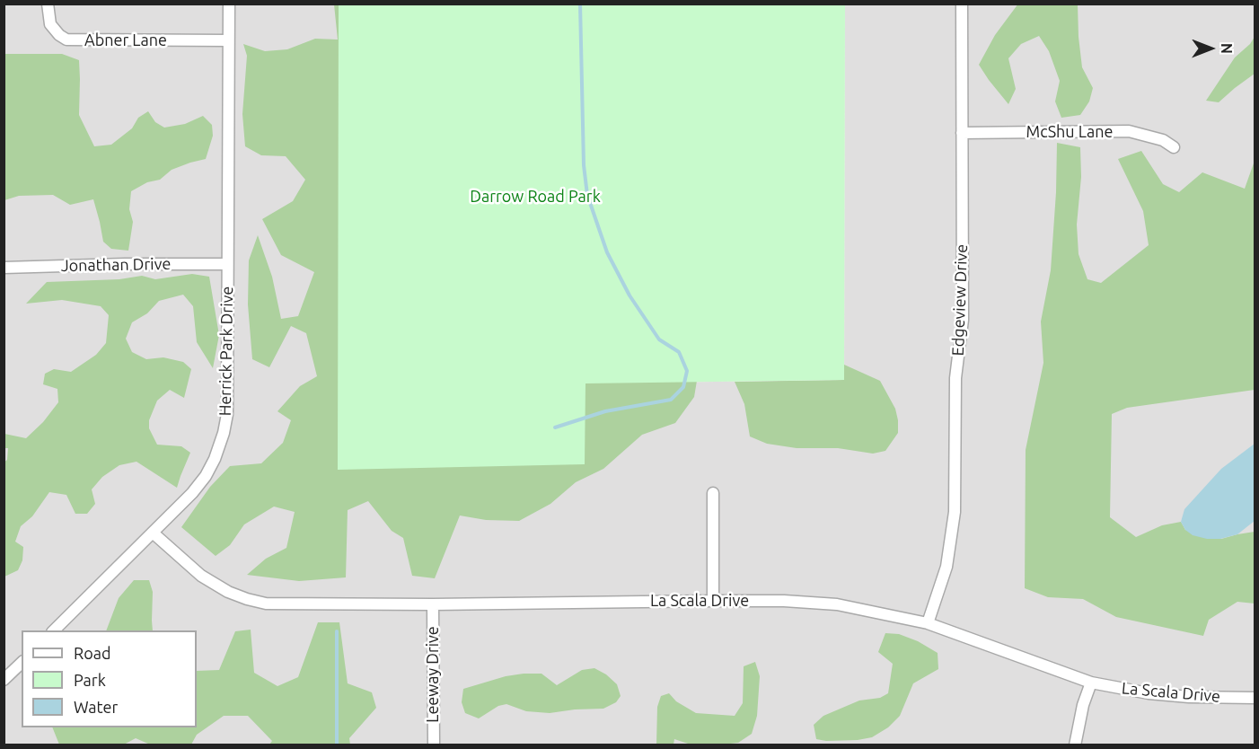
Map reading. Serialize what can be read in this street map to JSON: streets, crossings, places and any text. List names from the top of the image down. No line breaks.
{"streets":{"street":["Abner Lane","McShu Lane","Jonathan Drive","Edgeview Drive","Herrick Park Drive","La Scala Drive","Leeway Drive"]},"crossings":[["Abner Lane","Herrick Park Drive"],["McShu Lane","Edgeview Drive"],["Jonathan Drive","Herrick Park Drive"],["Edgeview Drive","La Scala Drive"],["Herrick Park Drive","La Scala Drive"],["La Scala Drive","Leeway Drive"]],"parks":["Darrow Road Park"],"legend":["Road","Park","Water"],"north":"right"}
